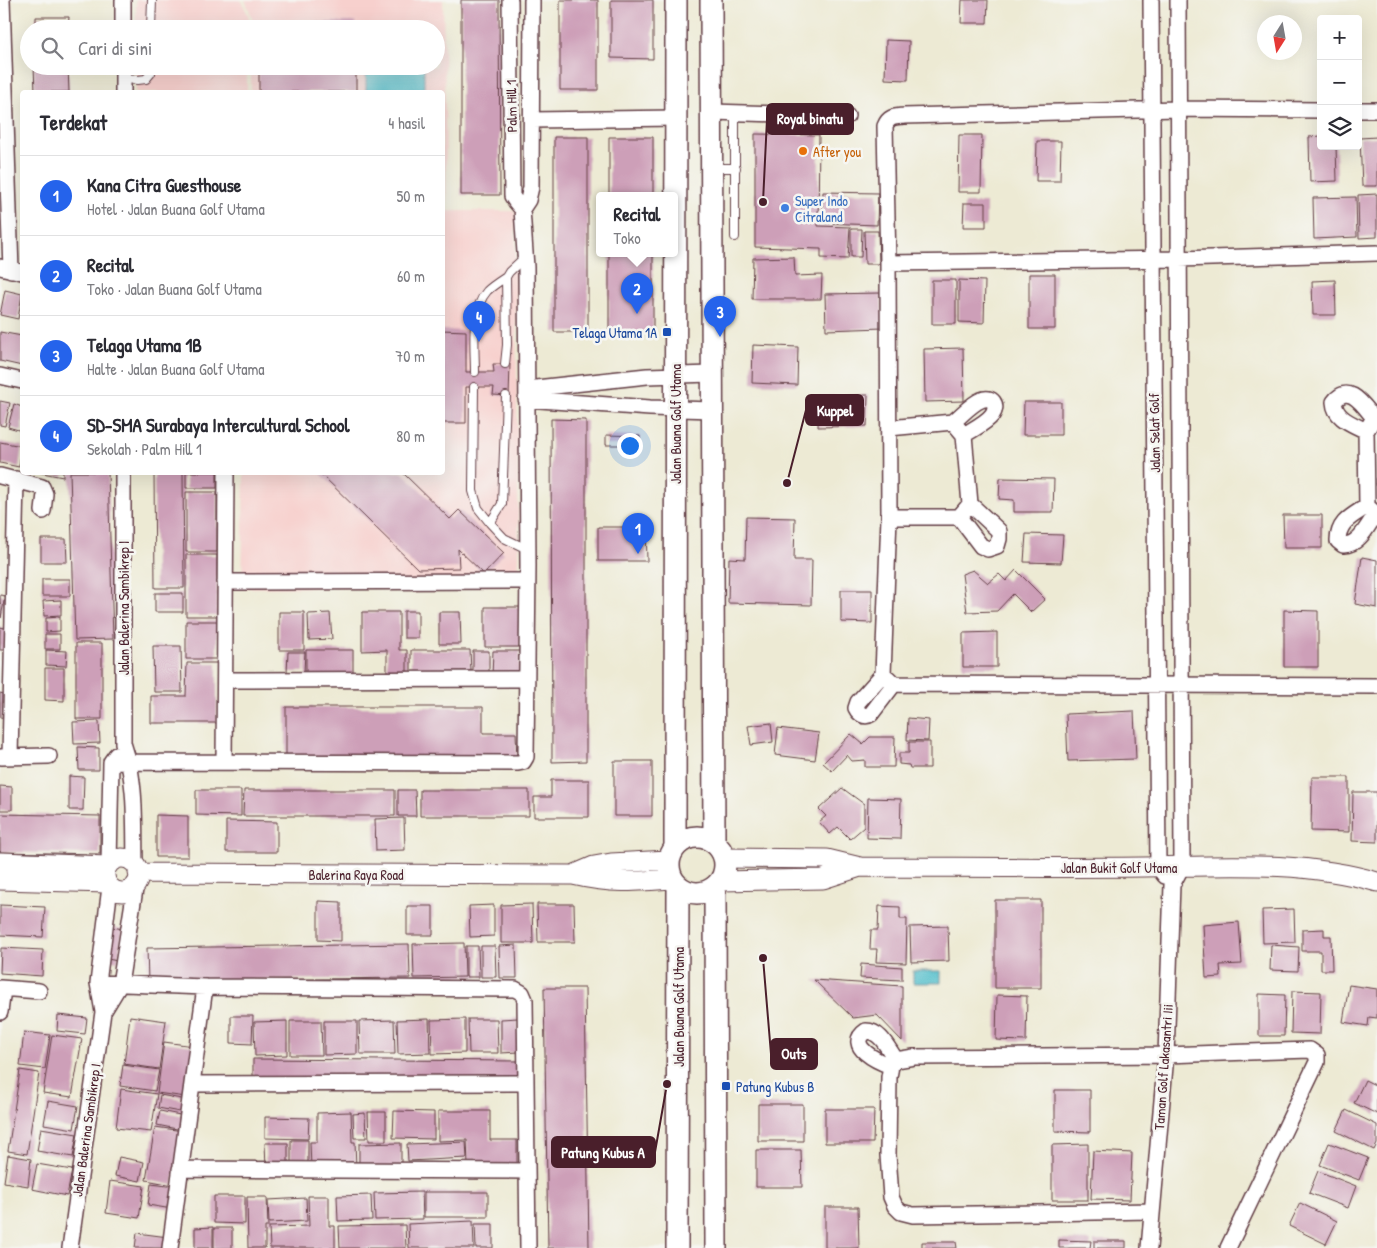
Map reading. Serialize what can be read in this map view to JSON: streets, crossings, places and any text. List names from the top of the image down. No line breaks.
{"streets":{"main road":["Jalan Buana Golf Utama"],"street":["Palm Hill 1","Jalan Selat Golf","Jalan Balerina Sambikrep I","Jalan Bukit Golf Utama","Balerina Raya Road","Taman Golf Lakasantri Iii"]},"crossings":[["Palm Hill 1","Jalan Buana Golf Utama"],["Jalan Buana Golf Utama","Jalan Bukit Golf Utama"],["Jalan Buana Golf Utama","Balerina Raya Road"],["Jalan Selat Golf","Jalan Bukit Golf Utama"],["Jalan Selat Golf","Taman Golf Lakasantri Iii"],["Jalan Balerina Sambikrep I","Balerina Raya Road"],["Jalan Bukit Golf Utama","Balerina Raya Road"],["Jalan Bukit Golf Utama","Taman Golf Lakasantri Iii"]],"places":{"other":["After you","Royal binatu","Super Indo Citraland","Kuppel","Outs","Patung Kubus A"],"transit":["Telaga Utama 1A","Patung Kubus B"]},"north":"bottom","page":{"map_buttons":["+","−"],"search":"Cari di sini","heading":["Terdekat","4 hasil"],"list":[{"mark":"1","name":"Kana Citra Guesthouse","note":"Hotel · Jalan Buana Golf Utama","value":"50 m"},{"mark":"2","name":"Recital","note":"Toko · Jalan Buana Golf Utama","value":"60 m"},{"mark":"3","name":"Telaga Utama 1B","note":"Halte · Jalan Buana Golf Utama","value":"70 m"},{"mark":"4","name":"SD-SMA Surabaya Intercultural School","note":"Sekolah · Palm Hill 1","value":"80 m"}],"popup":["Recital","Toko"],"pins":["2","3","4","1"]}}
